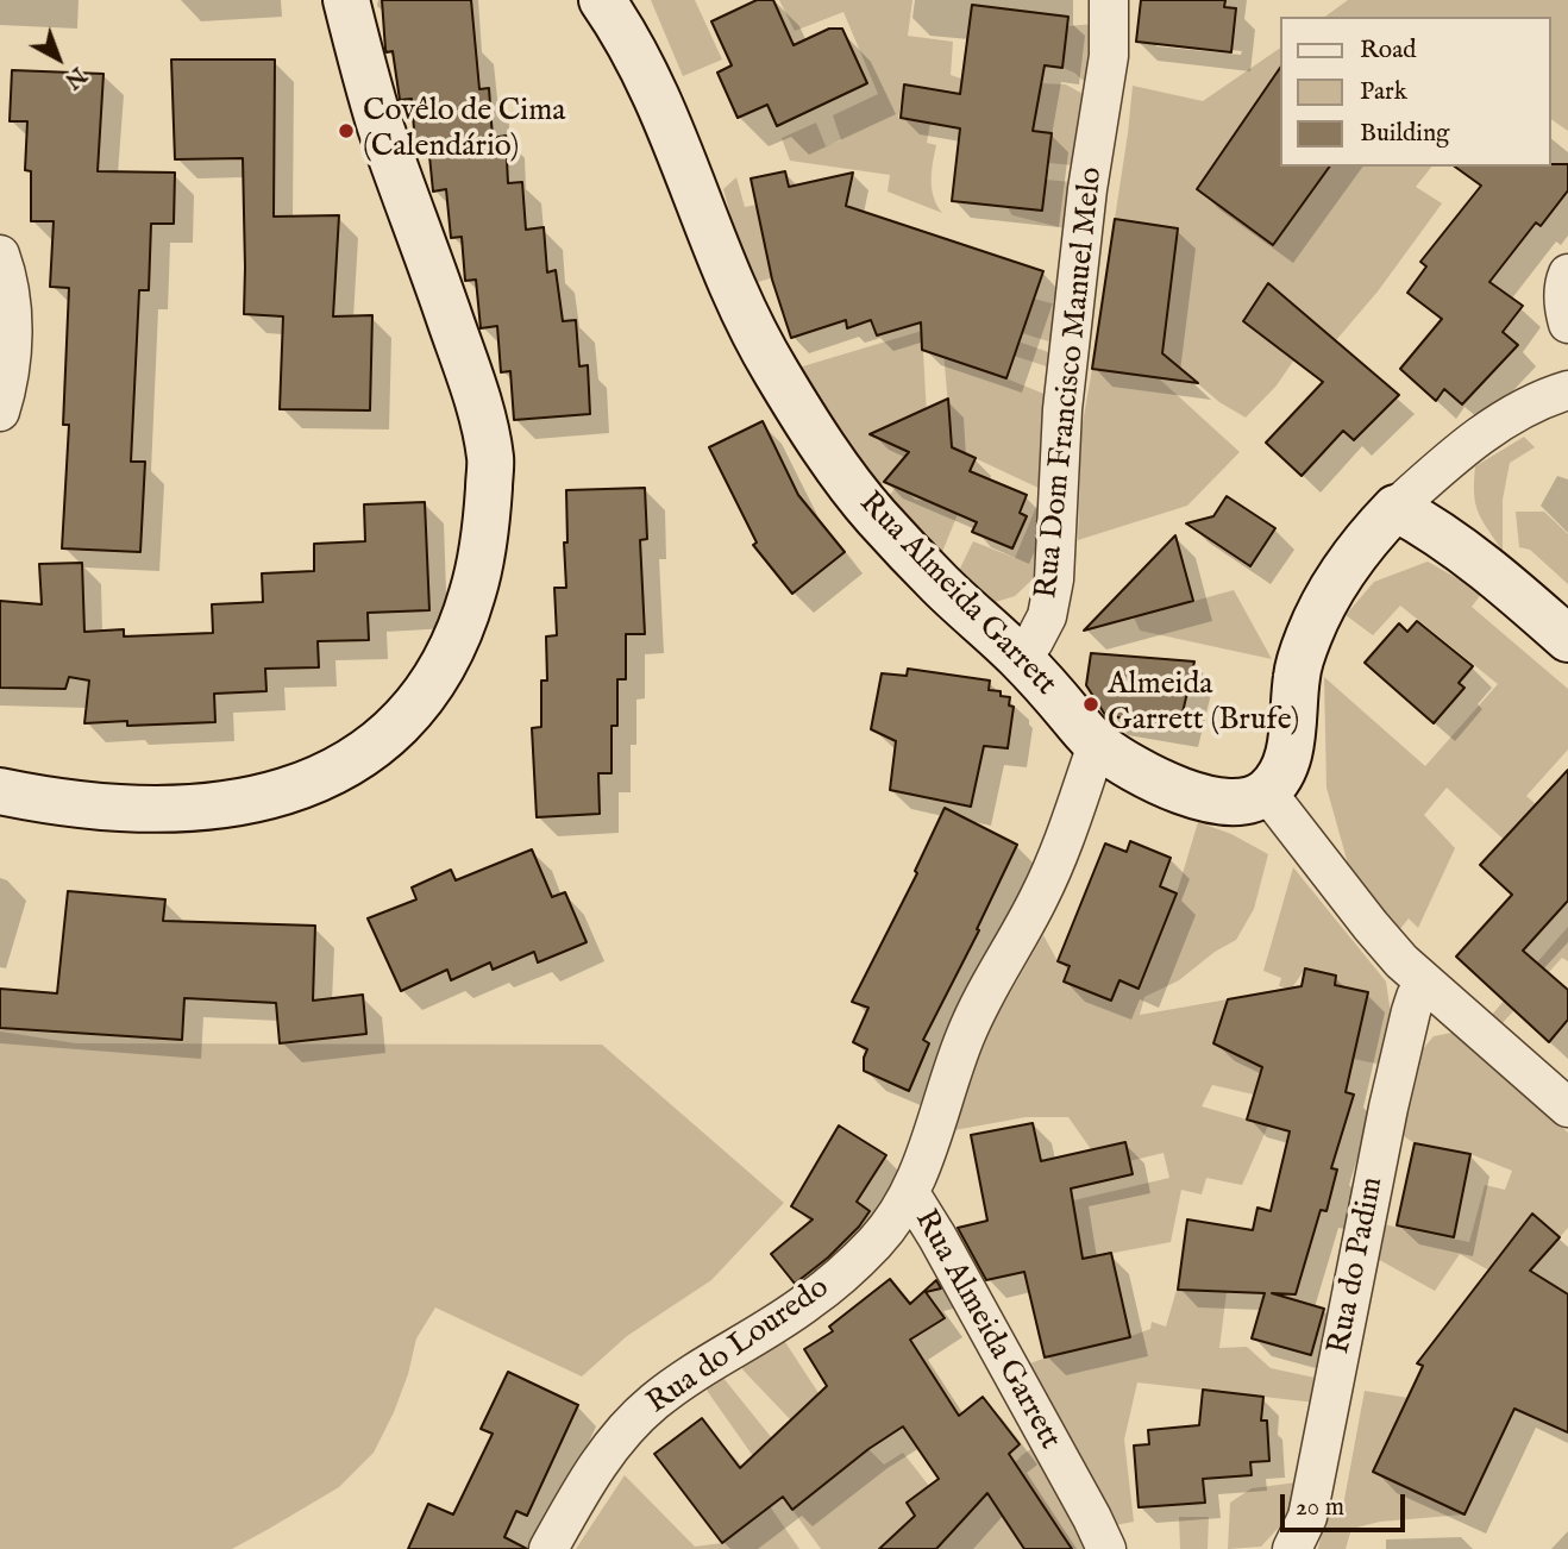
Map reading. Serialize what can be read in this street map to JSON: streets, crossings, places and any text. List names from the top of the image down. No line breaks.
{"streets":{"street":["Rua Dom Francisco Manuel Melo","Rua Almeida Garrett","Rua do Padim","Rua do Louredo"]},"crossings":[["Rua Dom Francisco Manuel Melo","Rua Almeida Garrett"],["Rua Almeida Garrett","Rua do Louredo"]],"places":["Covêlo de Cima (Calendário)","Almeida Garrett (Brufe)"],"legend":["Road","Park","Building"],"scale_bar":"20 m","north":"bottom right"}
